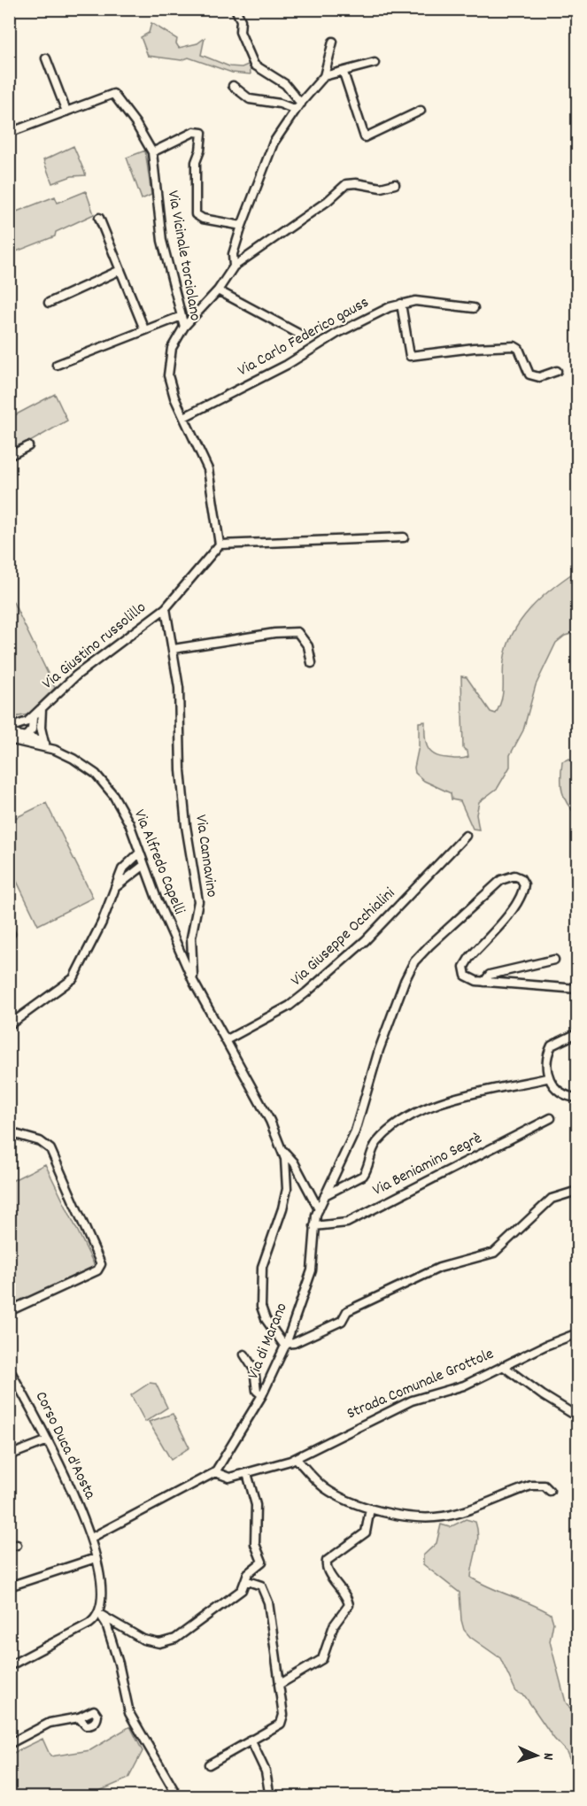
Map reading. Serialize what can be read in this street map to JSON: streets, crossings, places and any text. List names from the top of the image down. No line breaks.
{"streets":{"street":["Via Vicinale torciolano","Via Carlo Federico gauss","Via Giustino russolillo","Via Cannavino","Via Alfredo Capelli","Via Giuseppe Occhialini","Via Beniamino Segrè","Via di Marano","Strada Comunale Grottole","Corso Duca d'Aosta"]},"crossings":[["Via Vicinale torciolano","Via Carlo Federico gauss"],["Via Giustino russolillo","Via Cannavino"],["Via Cannavino","Via Alfredo Capelli"],["Via Cannavino","Via Giuseppe Occhialini"],["Via Cannavino","Via di Marano"],["Via Beniamino Segrè","Via di Marano"],["Via di Marano","Strada Comunale Grottole"]],"north":"right"}
